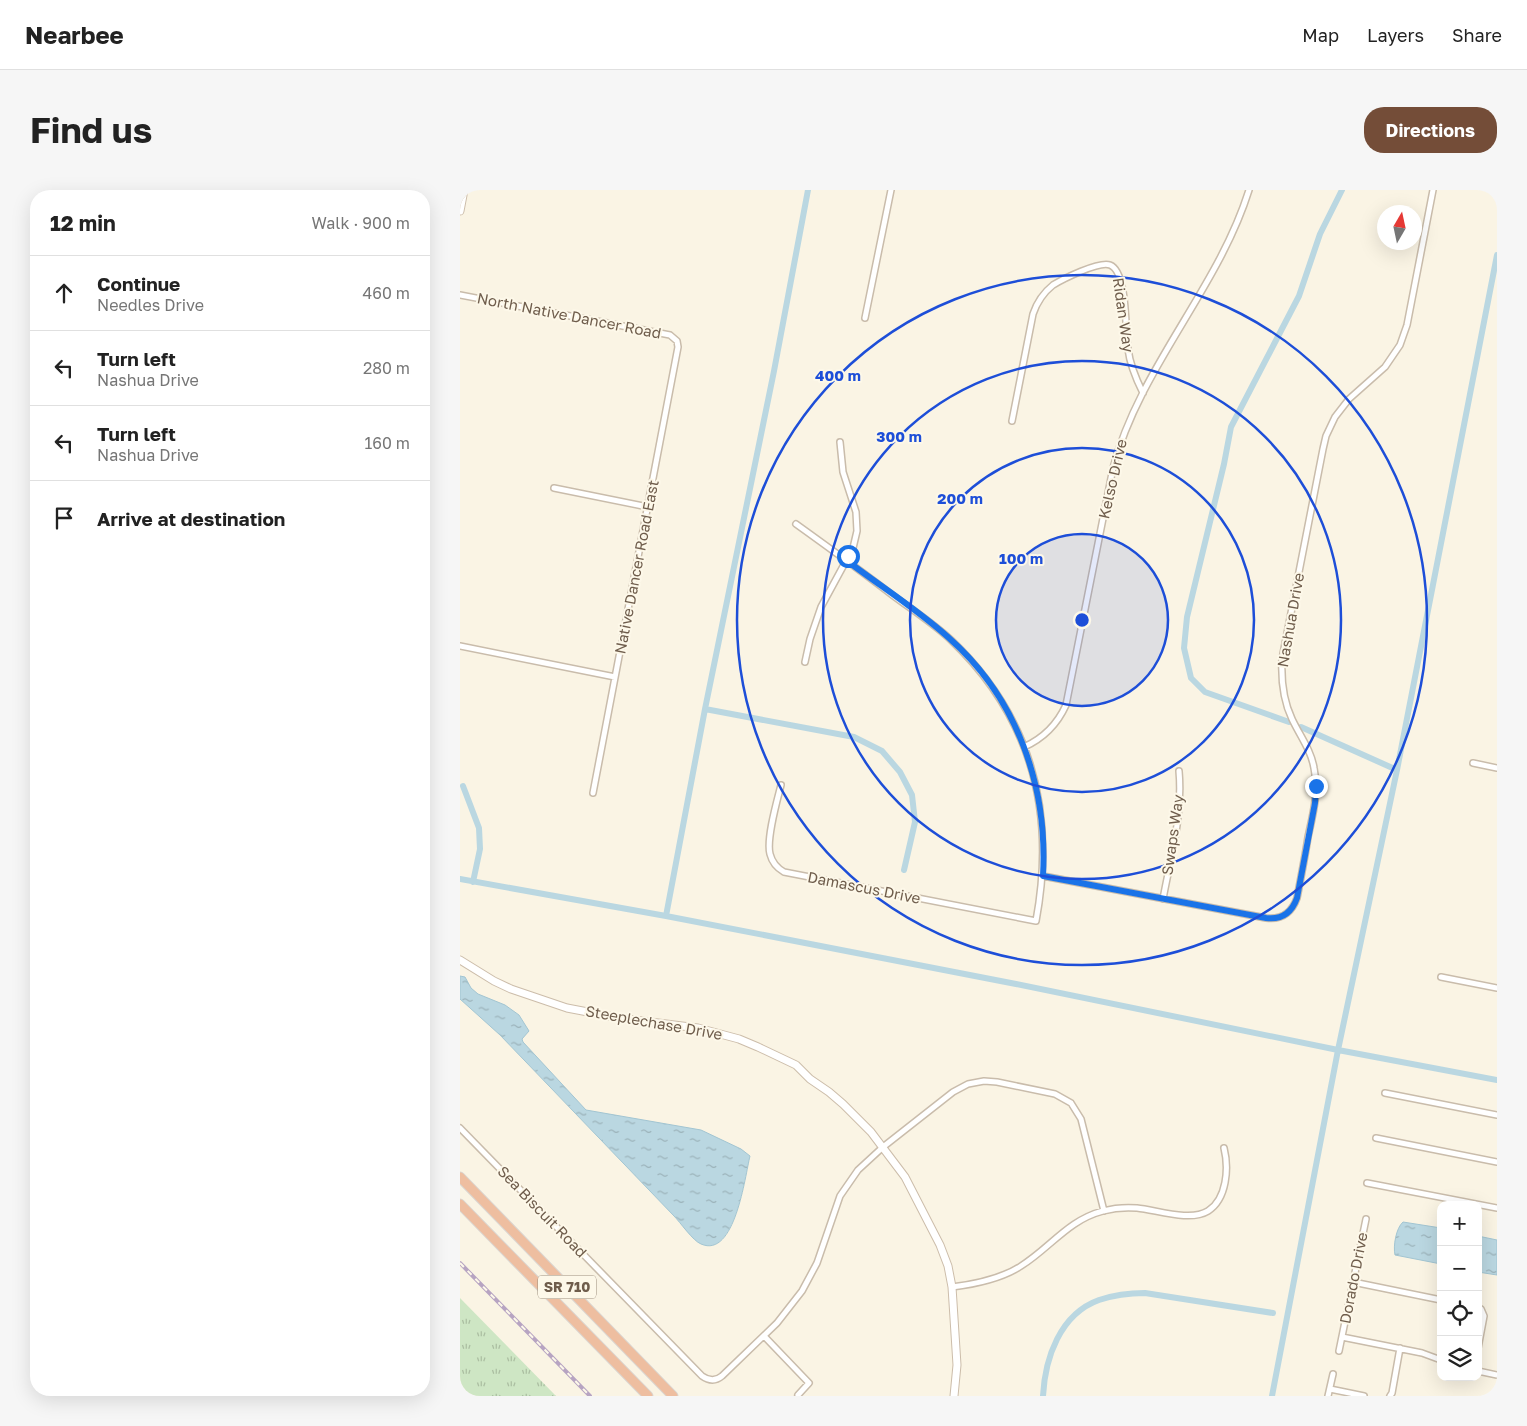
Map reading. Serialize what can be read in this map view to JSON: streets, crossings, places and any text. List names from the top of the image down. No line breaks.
{"streets":{"highway":["SR 710"],"street":["Ridan Way","North Native Dancer Road","Kelso Drive","Native Dancer Road East","Nashua Drive","Swaps Way","Damascus Drive","Steeplechase Drive","Sea Biscuit Road","Dorado Drive"]},"crossings":[["Ridan Way","Kelso Drive"],["North Native Dancer Road","Native Dancer Road East"],["Nashua Drive","Swaps Way"],["Nashua Drive","Damascus Drive"]],"north":"top","page":{"header":"Nearbee","nav":["Map","Layers","Share"],"buttons":"Directions","title":"Find us","heading":["12 min","Walk · 900 m"],"list":[["Continue","Needles Drive","460 m"],["Turn left","Nashua Drive","280 m"],["Turn left","Nashua Drive","160 m"],"Arrive at destination"],"map_buttons":["+","−"]},"rings":["400 m","300 m","200 m","100 m"]}
